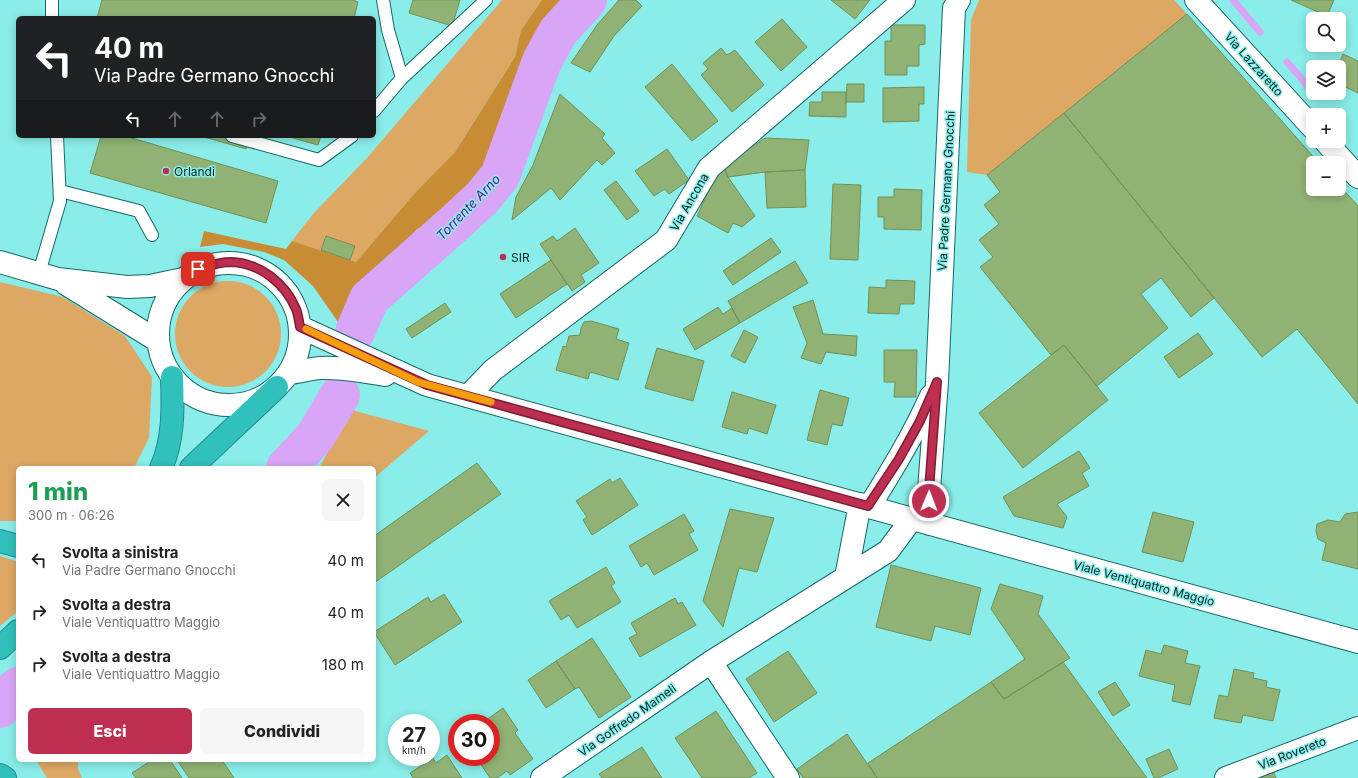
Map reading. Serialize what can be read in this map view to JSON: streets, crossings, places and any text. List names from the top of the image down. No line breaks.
{"streets":{"street":["Via Lazzaretto","Via Padre Germano Gnocchi","Via Ancona","Viale Ventiquattro Maggio","Via Goffredo Mameli","Via Rovereto"]},"crossings":[["Via Padre Germano Gnocchi","Viale Ventiquattro Maggio"],["Via Padre Germano Gnocchi","Via Goffredo Mameli"],["Viale Ventiquattro Maggio","Via Goffredo Mameli"]],"water":["Torrente Arno"],"places":["Orlandi","SIR"],"page":{"map_buttons":["+","−"],"turn":["40 m","Via Padre Germano Gnocchi"],"heading":["1 min","300 m · 06:26"],"list":[{"name":"Svolta a sinistra","note":"Via Padre Germano Gnocchi","value":"40 m"},{"name":"Svolta a destra","note":"Viale Ventiquattro Maggio","value":"40 m"},{"name":"Svolta a destra","note":"Viale Ventiquattro Maggio","value":"180 m"}],"buttons":["Esci","Condividi"],"speed":"27 km/h","limit":"30"}}
